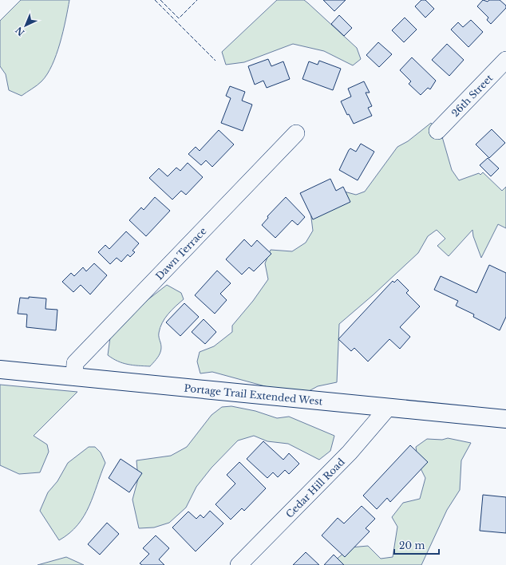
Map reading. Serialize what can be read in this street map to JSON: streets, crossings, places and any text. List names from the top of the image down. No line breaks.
{"streets":{"main road":["Portage Trail Extended West"],"street":["26th Street","Dawn Terrace","Cedar Hill Road"]},"crossings":[["Dawn Terrace","Portage Trail Extended West"],["Portage Trail Extended West","Cedar Hill Road"]],"scale_bar":"20 m","north":"bottom left"}
